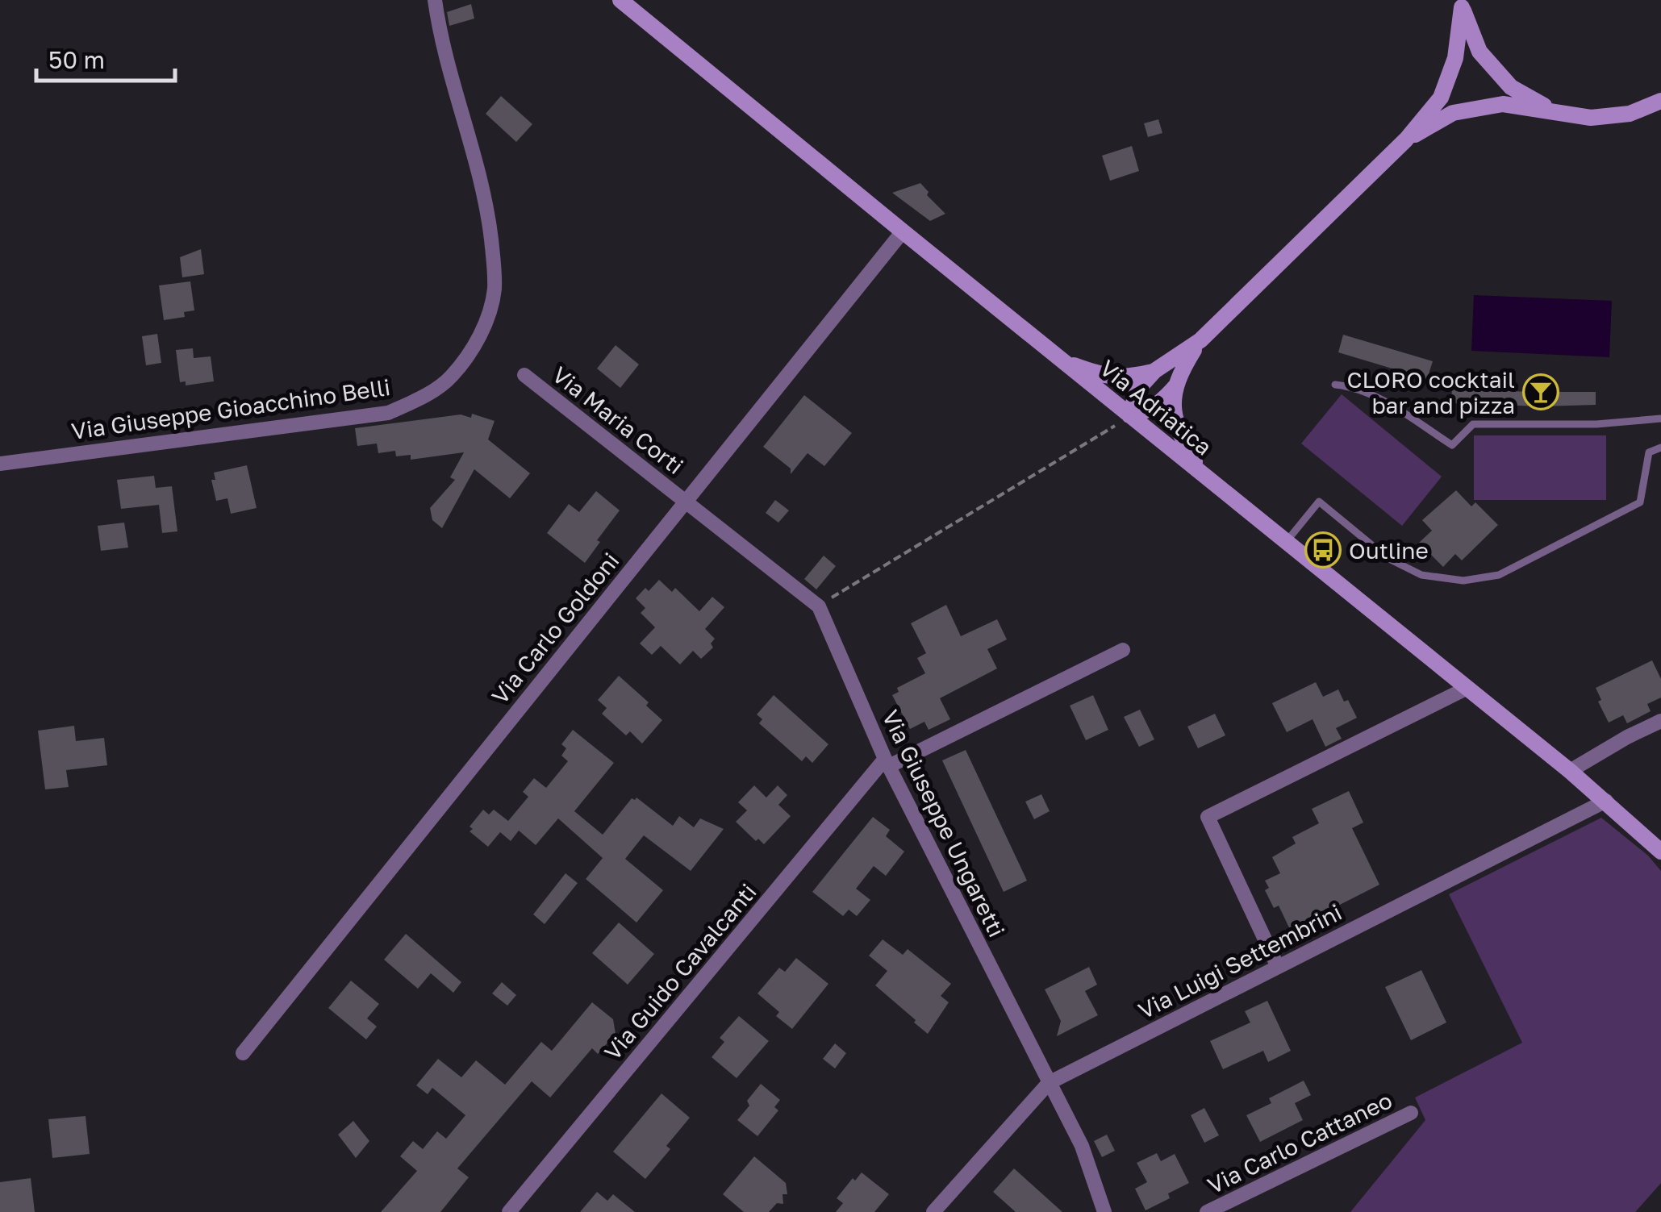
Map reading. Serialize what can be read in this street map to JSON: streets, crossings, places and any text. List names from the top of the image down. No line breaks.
{"streets":{"street":["Via Adriatica","Via Giuseppe Gioacchino Belli","Via Maria Corti","Via Carlo Goldoni","Via Giuseppe Ungaretti","Via Luigi Settembrini","Via Guido Cavalcanti","Via Carlo Cattaneo"]},"crossings":[["Via Adriatica","Via Carlo Goldoni"],["Via Adriatica","Via Luigi Settembrini"],["Via Maria Corti","Via Carlo Goldoni"],["Via Maria Corti","Via Giuseppe Ungaretti"],["Via Carlo Goldoni","Via Giuseppe Ungaretti"],["Via Giuseppe Ungaretti","Via Luigi Settembrini"],["Via Giuseppe Ungaretti","Via Guido Cavalcanti"]],"places":{"bar":["CLORO cocktail bar and pizza"],"bus stop":["Outline"]},"scale_bar":"50 m"}
